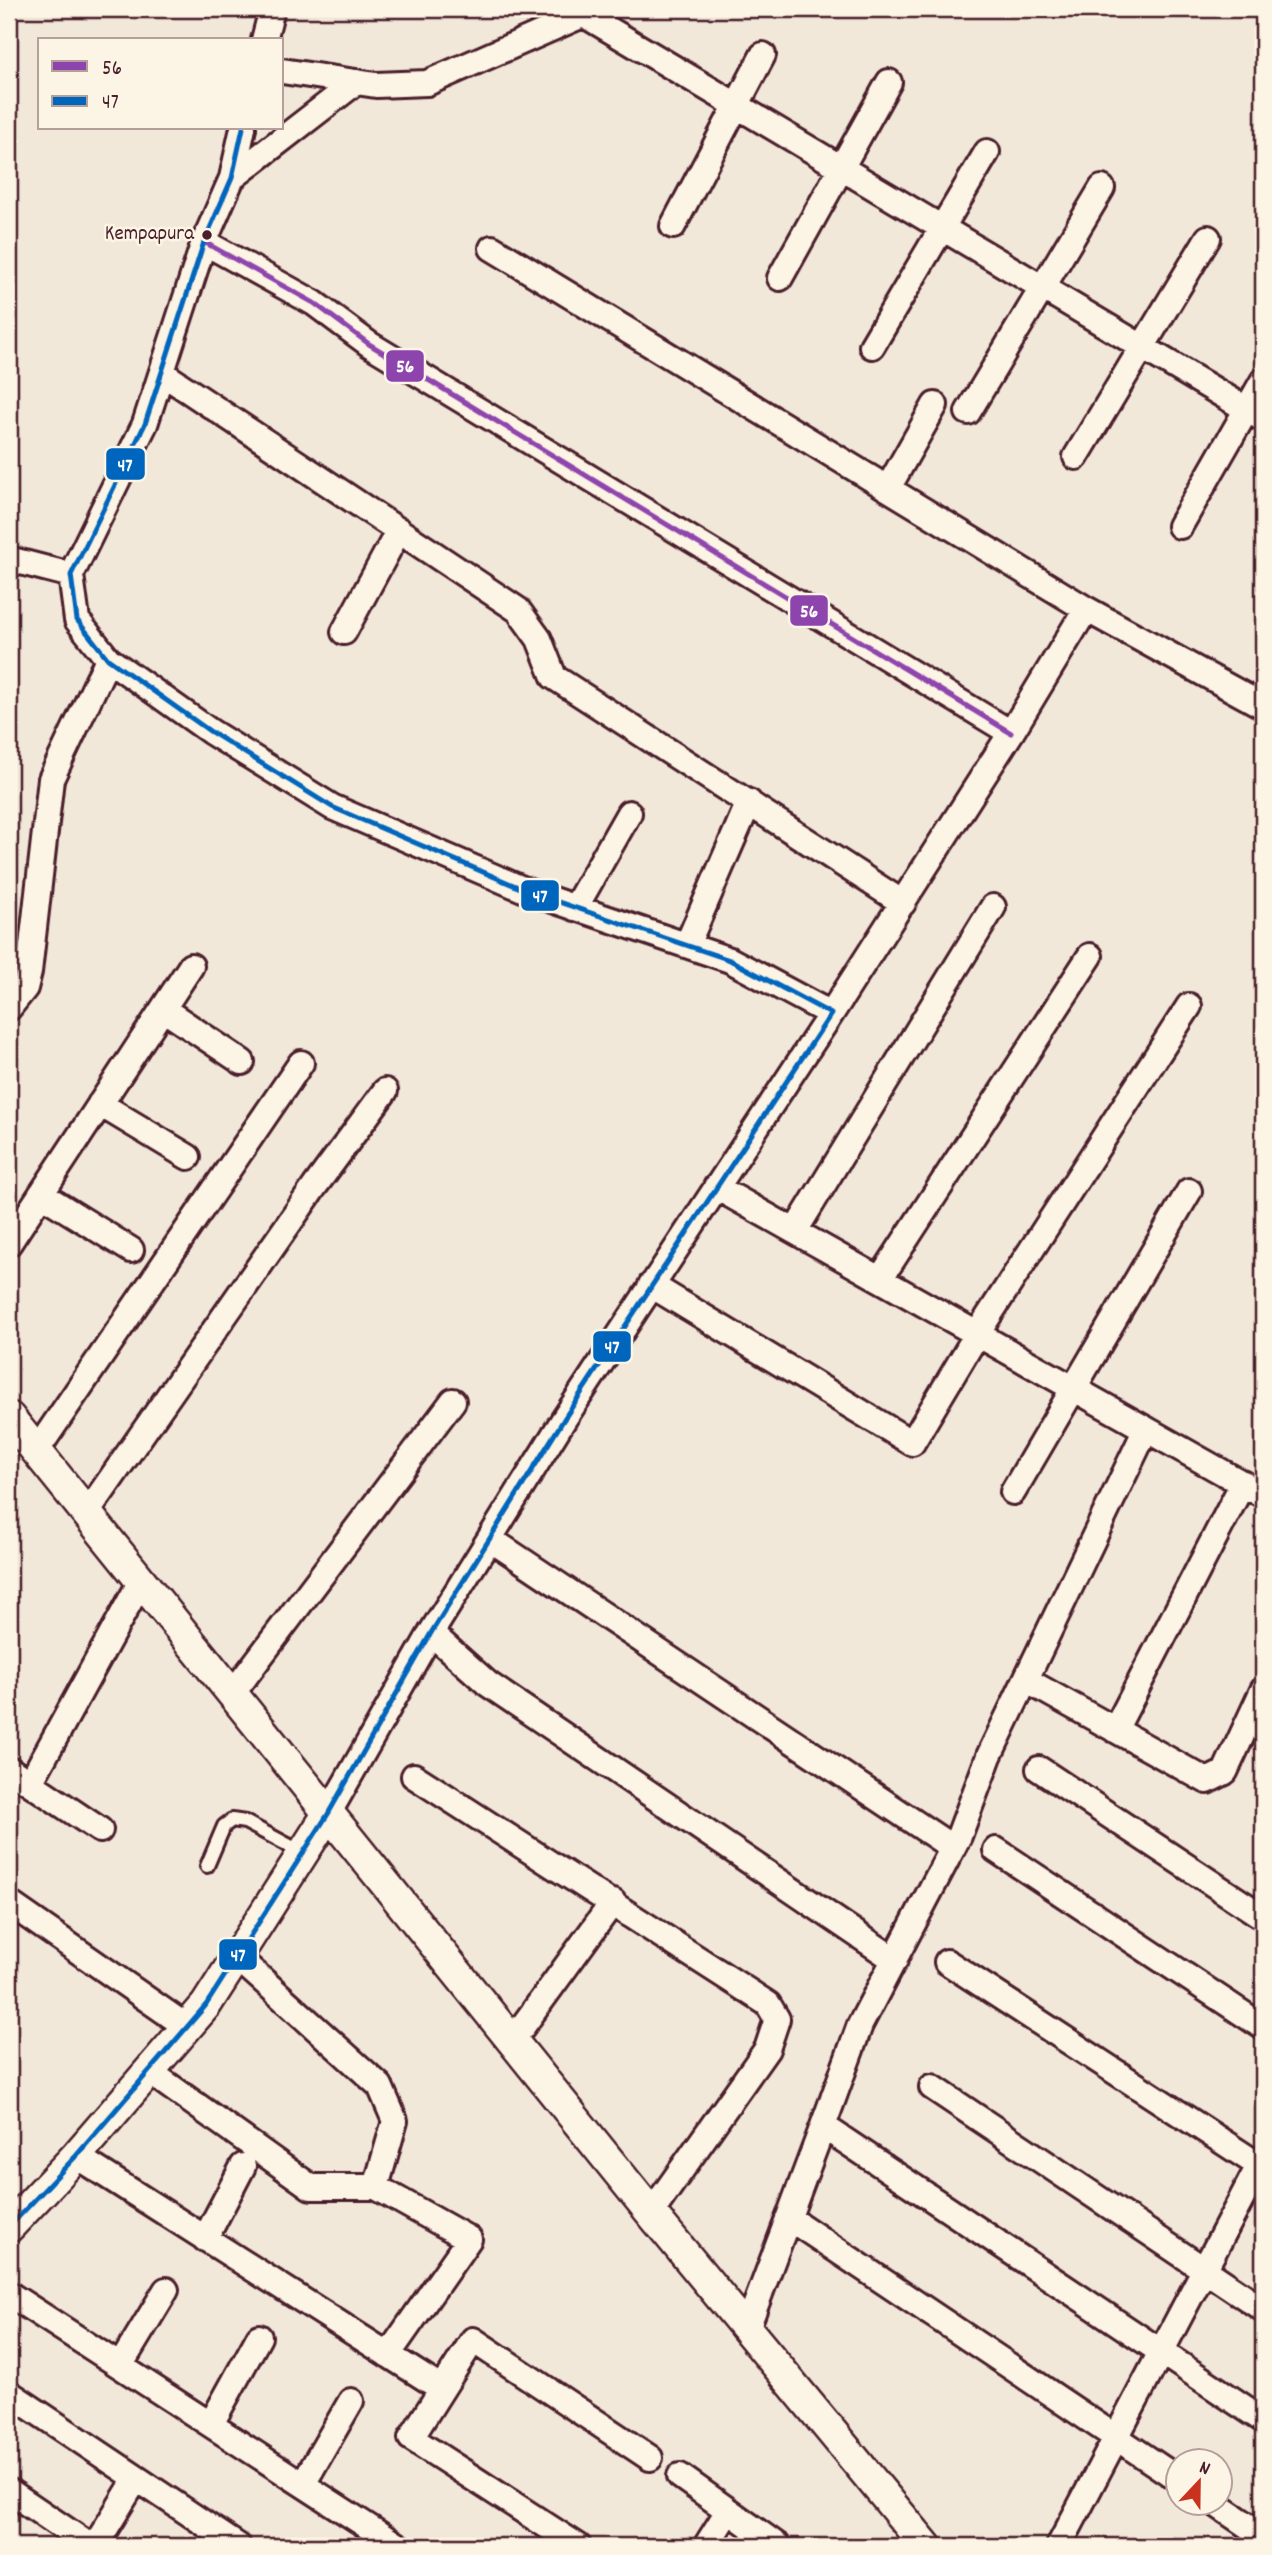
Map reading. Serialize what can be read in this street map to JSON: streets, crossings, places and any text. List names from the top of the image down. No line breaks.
{"places":["Kempapura"],"lines":["transit line 47","transit line 56"],"legend":["56","47"],"north":"top"}
